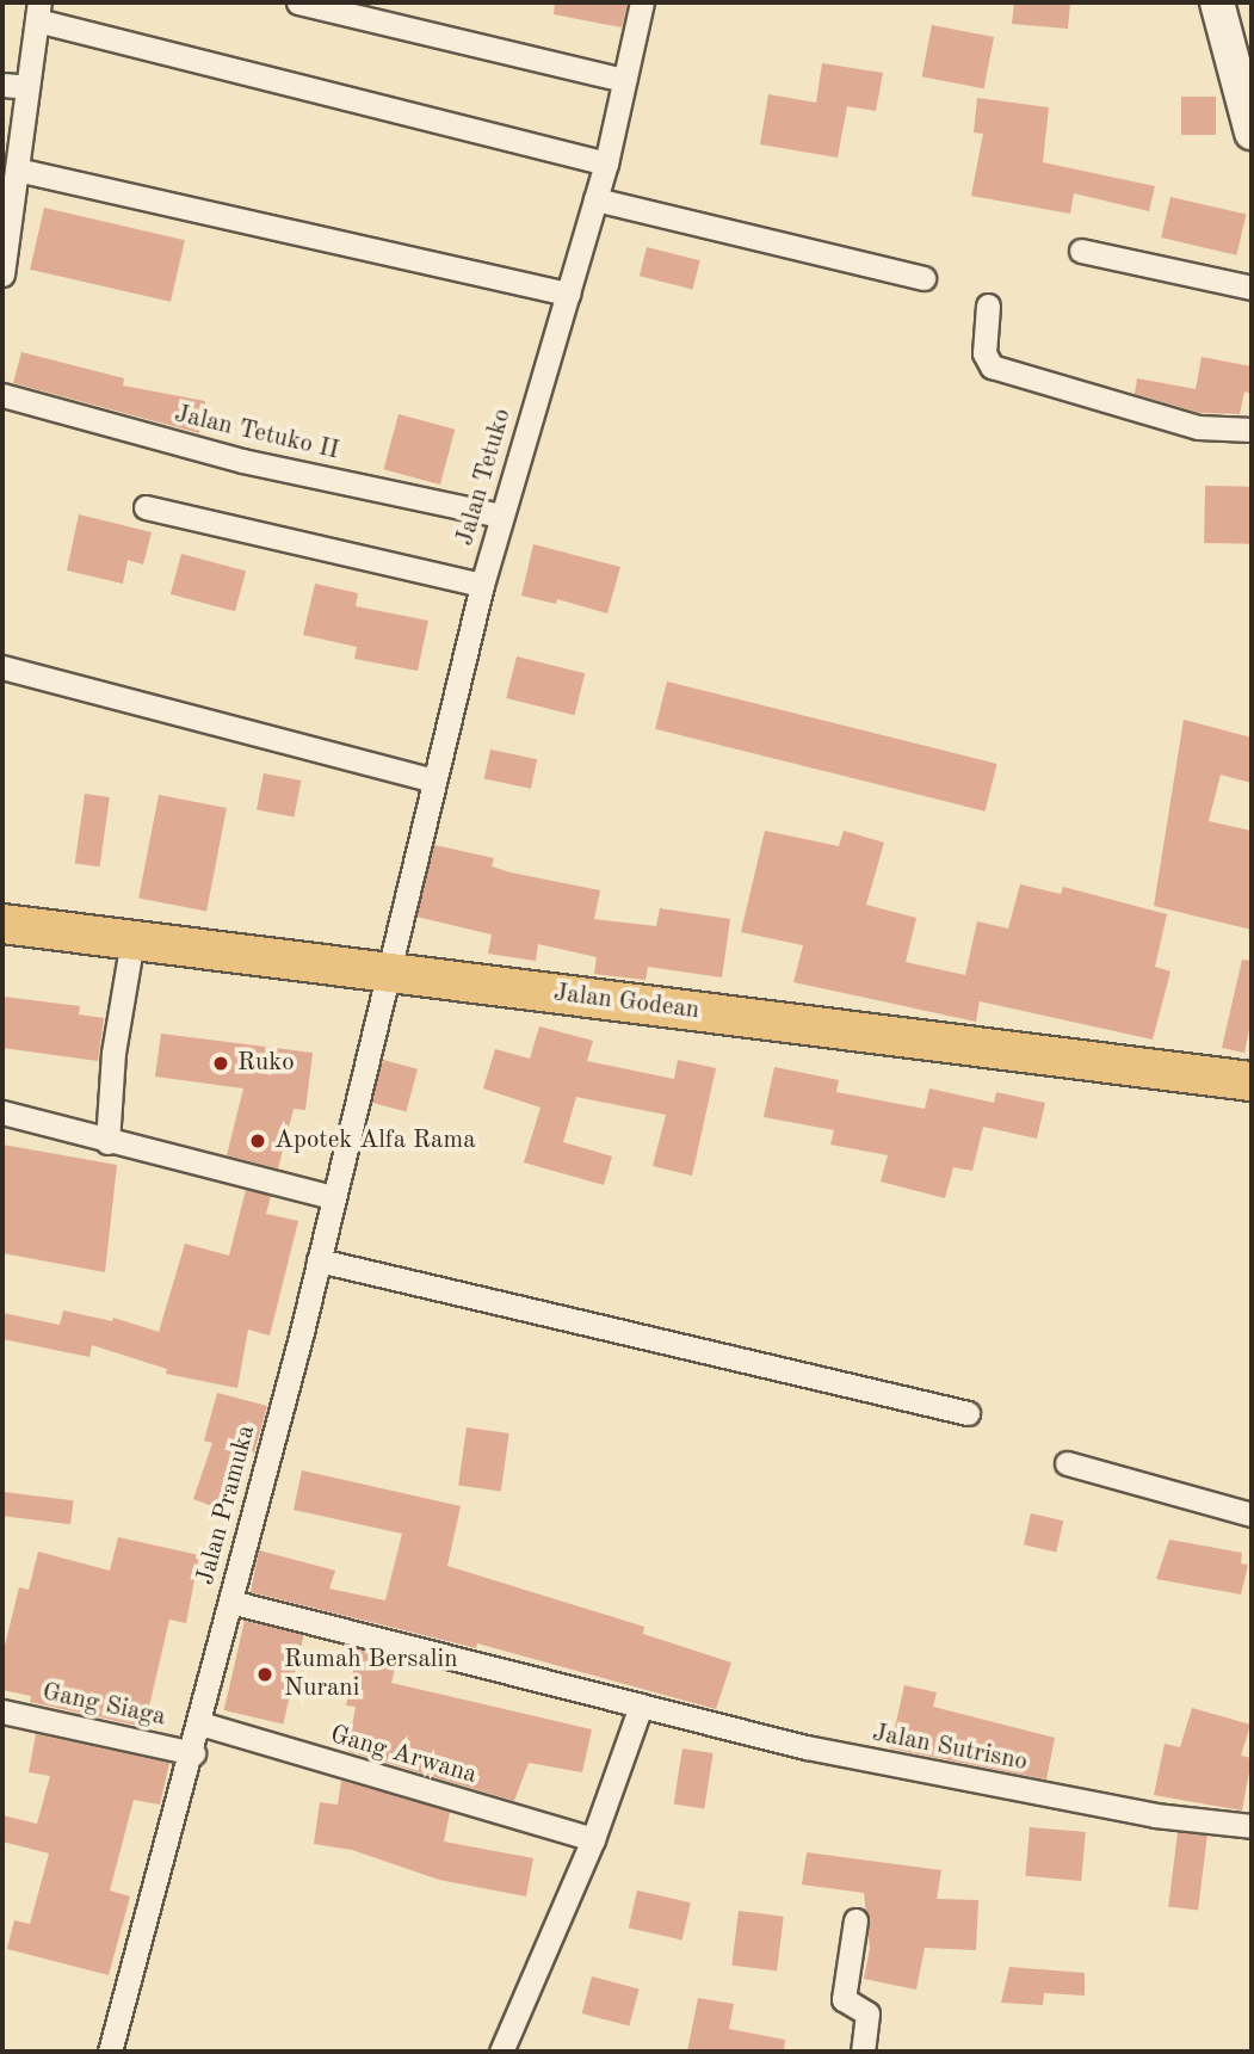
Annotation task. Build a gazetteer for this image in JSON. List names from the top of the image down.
{
  "streets": {
    "main road": ["Jalan Godean"],
    "street": [
      "Jalan Tetuko II",
      "Jalan Tetuko",
      "Jalan Pramuka",
      "Gang Siaga",
      "Jalan Sutrisno",
      "Gang Arwana"
    ]
  },
  "crossings": [
    ["Jalan Tetuko II", "Jalan Tetuko"],
    ["Jalan Tetuko", "Jalan Godean"],
    ["Jalan Tetuko", "Jalan Pramuka"],
    ["Jalan Godean", "Jalan Pramuka"],
    ["Jalan Pramuka", "Gang Siaga"],
    ["Jalan Pramuka", "Jalan Sutrisno"],
    ["Jalan Pramuka", "Gang Arwana"]
  ],
  "places": ["Ruko", "Apotek Alfa Rama", "Rumah Bersalin Nurani"]
}
